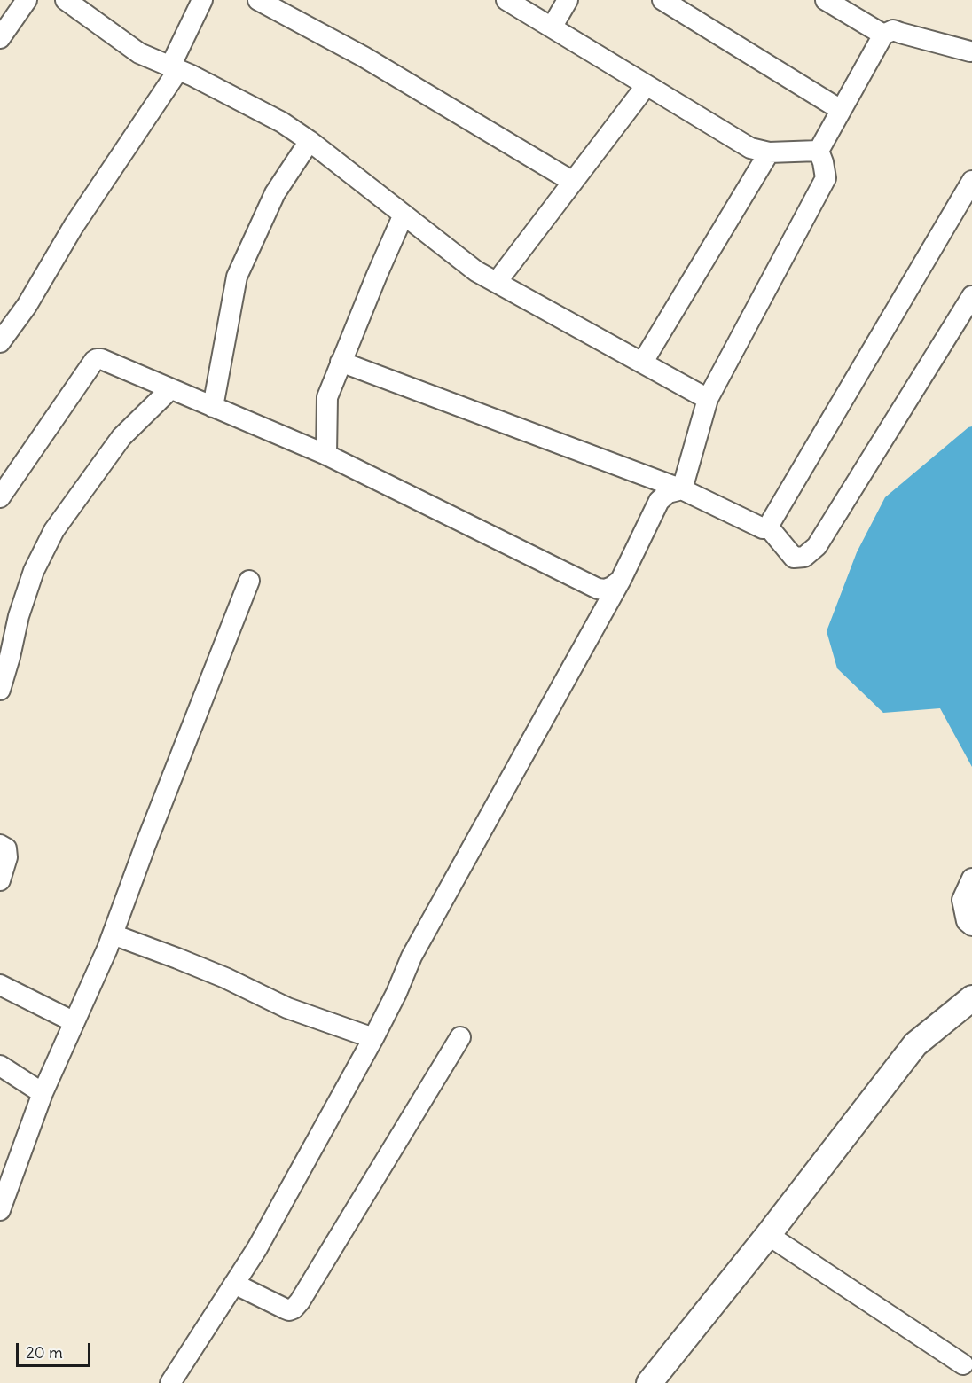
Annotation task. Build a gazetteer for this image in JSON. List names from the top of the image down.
{
  "scale_bar": "20 m"
}
